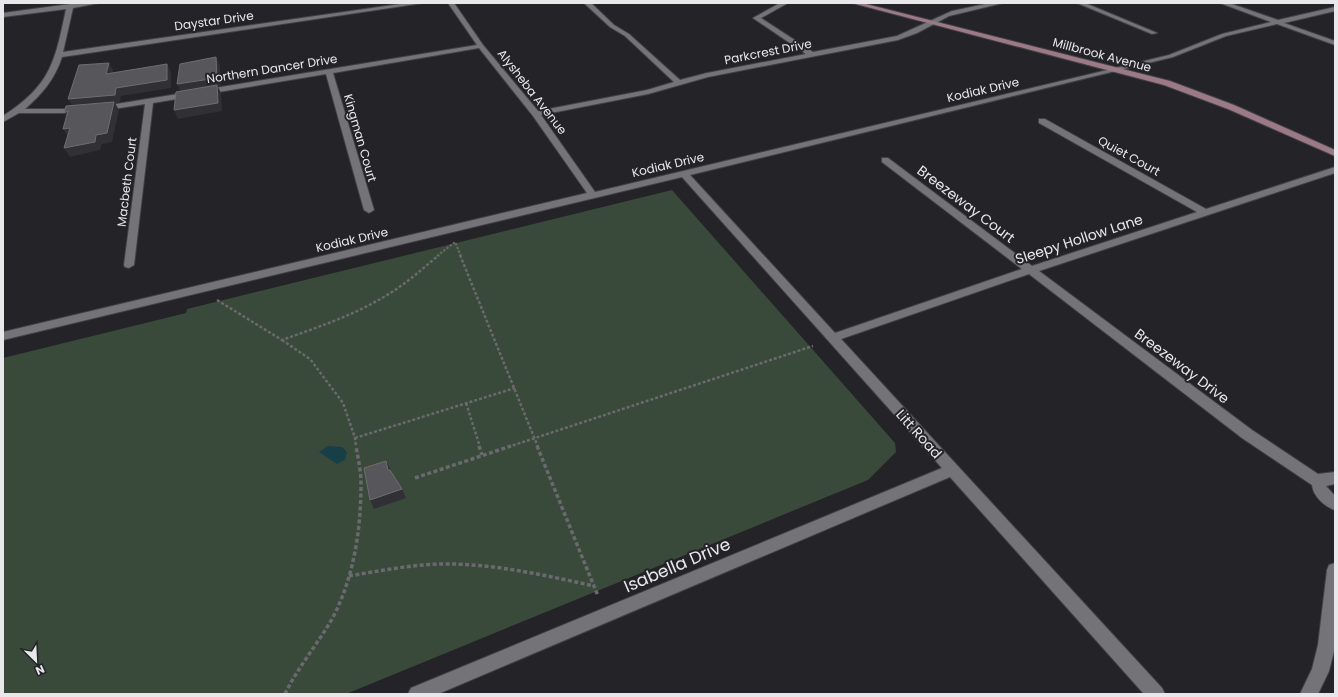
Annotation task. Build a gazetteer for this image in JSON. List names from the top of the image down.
{
  "streets": {
    "street": [
      "Daystar Drive",
      "Parkcrest Drive",
      "Millbrook Avenue",
      "Northern Dancer Drive",
      "Kodiak Drive",
      "Alysheba Avenue",
      "Kingman Court",
      "Quiet Court",
      "Macbeth Court",
      "Breezeway Court",
      "Sleepy Hollow Lane",
      "Breezeway Drive",
      "Litt Road",
      "Isabella Drive"
    ]
  },
  "crossings": [
    ["Parkcrest Drive", "Millbrook Avenue"],
    ["Parkcrest Drive", "Alysheba Avenue"],
    ["Millbrook Avenue", "Kodiak Drive"],
    ["Northern Dancer Drive", "Alysheba Avenue"],
    ["Northern Dancer Drive", "Kingman Court"],
    ["Northern Dancer Drive", "Macbeth Court"],
    ["Kodiak Drive", "Alysheba Avenue"],
    ["Kodiak Drive", "Litt Road"],
    ["Quiet Court", "Sleepy Hollow Lane"],
    ["Breezeway Court", "Sleepy Hollow Lane"],
    ["Breezeway Court", "Breezeway Drive"],
    ["Sleepy Hollow Lane", "Breezeway Drive"],
    ["Sleepy Hollow Lane", "Litt Road"],
    ["Litt Road", "Isabella Drive"]
  ],
  "north": "bottom right"
}
